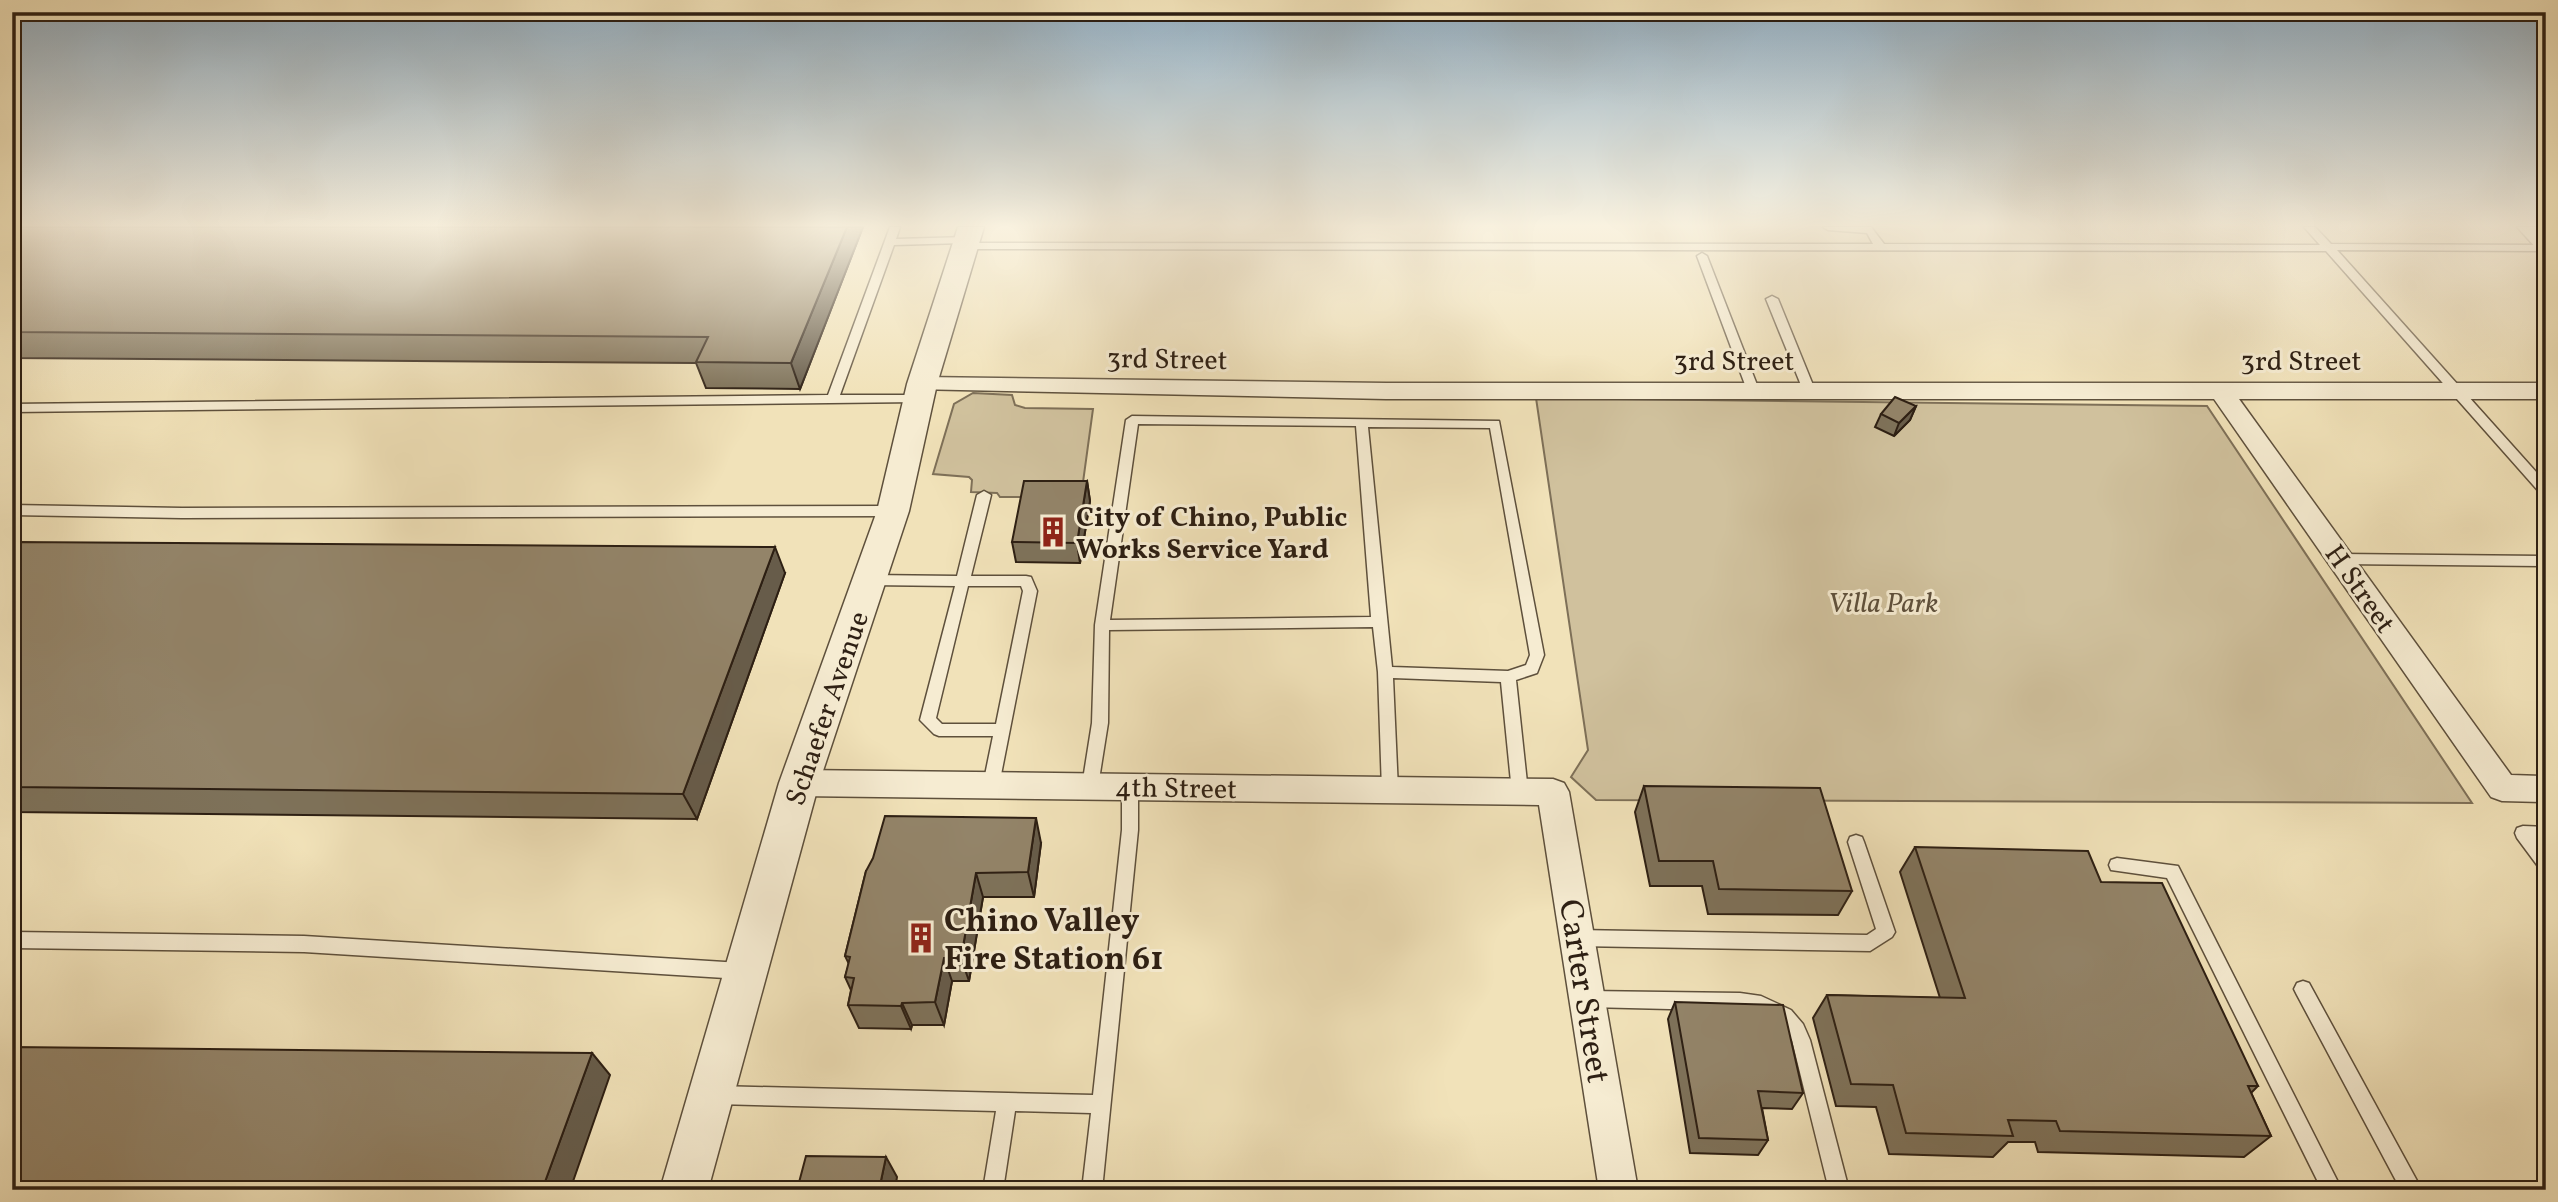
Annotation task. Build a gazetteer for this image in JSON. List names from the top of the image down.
{
  "streets": {
    "street": [
      "3rd Street",
      "H Street",
      "Schaefer Avenue",
      "4th Street",
      "Carter Street"
    ]
  },
  "crossings": [
    ["3rd Street", "H Street"],
    ["3rd Street", "Schaefer Avenue"],
    ["Schaefer Avenue", "4th Street"],
    ["4th Street", "Carter Street"]
  ],
  "parks": ["Villa Park"],
  "places": {
    "building": ["City of Chino, Public Works Service Yard", "Chino Valley Fire Station 61"]
  }
}
